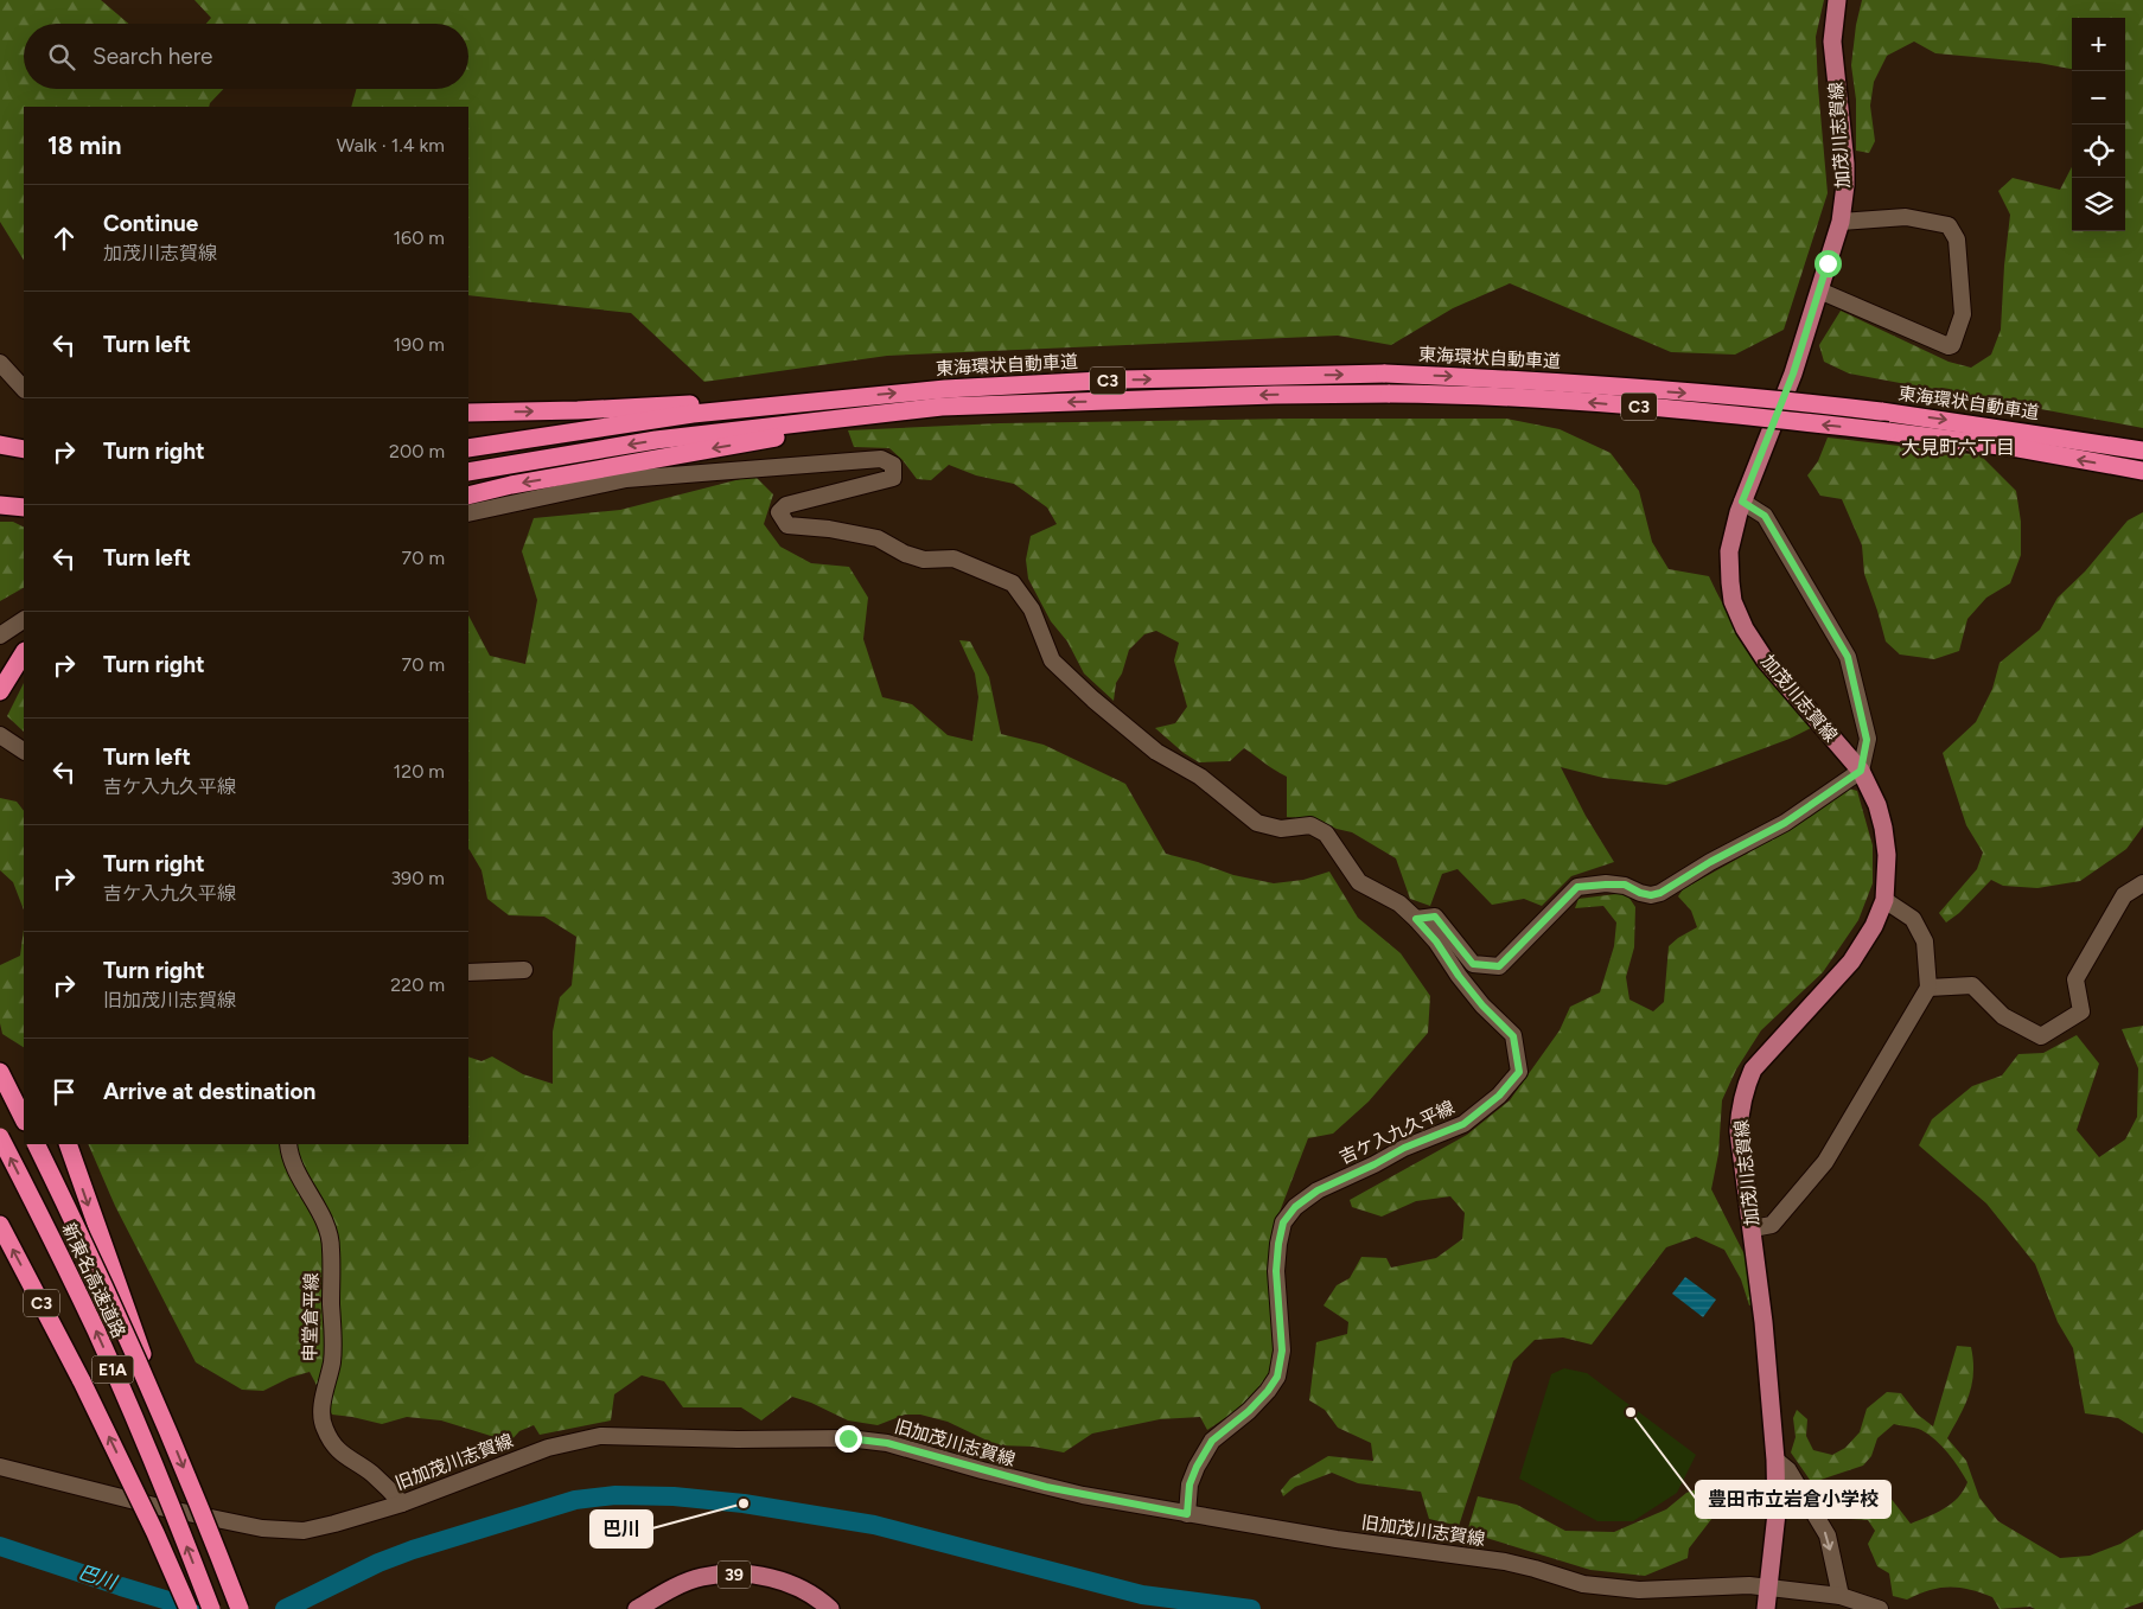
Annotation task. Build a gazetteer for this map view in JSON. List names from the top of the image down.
{
  "streets": {
    "highway": [
      "東海環状自動車道",
      "C3",
      "新東名高速道路",
      "E1A"
    ],
    "main road": ["加茂川志賀線", "39"],
    "street": ["吉ケ入九久平線", "申堂倉平線", "旧加茂川志賀線"]
  },
  "crossings": [
    ["加茂川志賀線", "旧加茂川志賀線"],
    ["東海環状自動車道", "C3"],
    ["吉ケ入九久平線", "旧加茂川志賀線"],
    ["申堂倉平線", "旧加茂川志賀線"]
  ],
  "districts": ["大見町六丁目"],
  "water": ["巴川"],
  "places": ["豊田市立岩倉小学校", "巴川"],
  "page": {
    "map_buttons": ["+", "−"],
    "search": "Search here",
    "heading": ["18 min", "Walk · 1.4 km"],
    "list": [
      ["Continue", "加茂川志賀線", "160 m"],
      ["Turn left", "190 m"],
      ["Turn right", "200 m"],
      ["Turn left", "70 m"],
      ["Turn right", "70 m"],
      ["Turn left", "吉ケ入九久平線", "120 m"],
      ["Turn right", "吉ケ入九久平線", "390 m"],
      ["Turn right", "旧加茂川志賀線", "220 m"],
      "Arrive at destination"
    ]
  }
}
